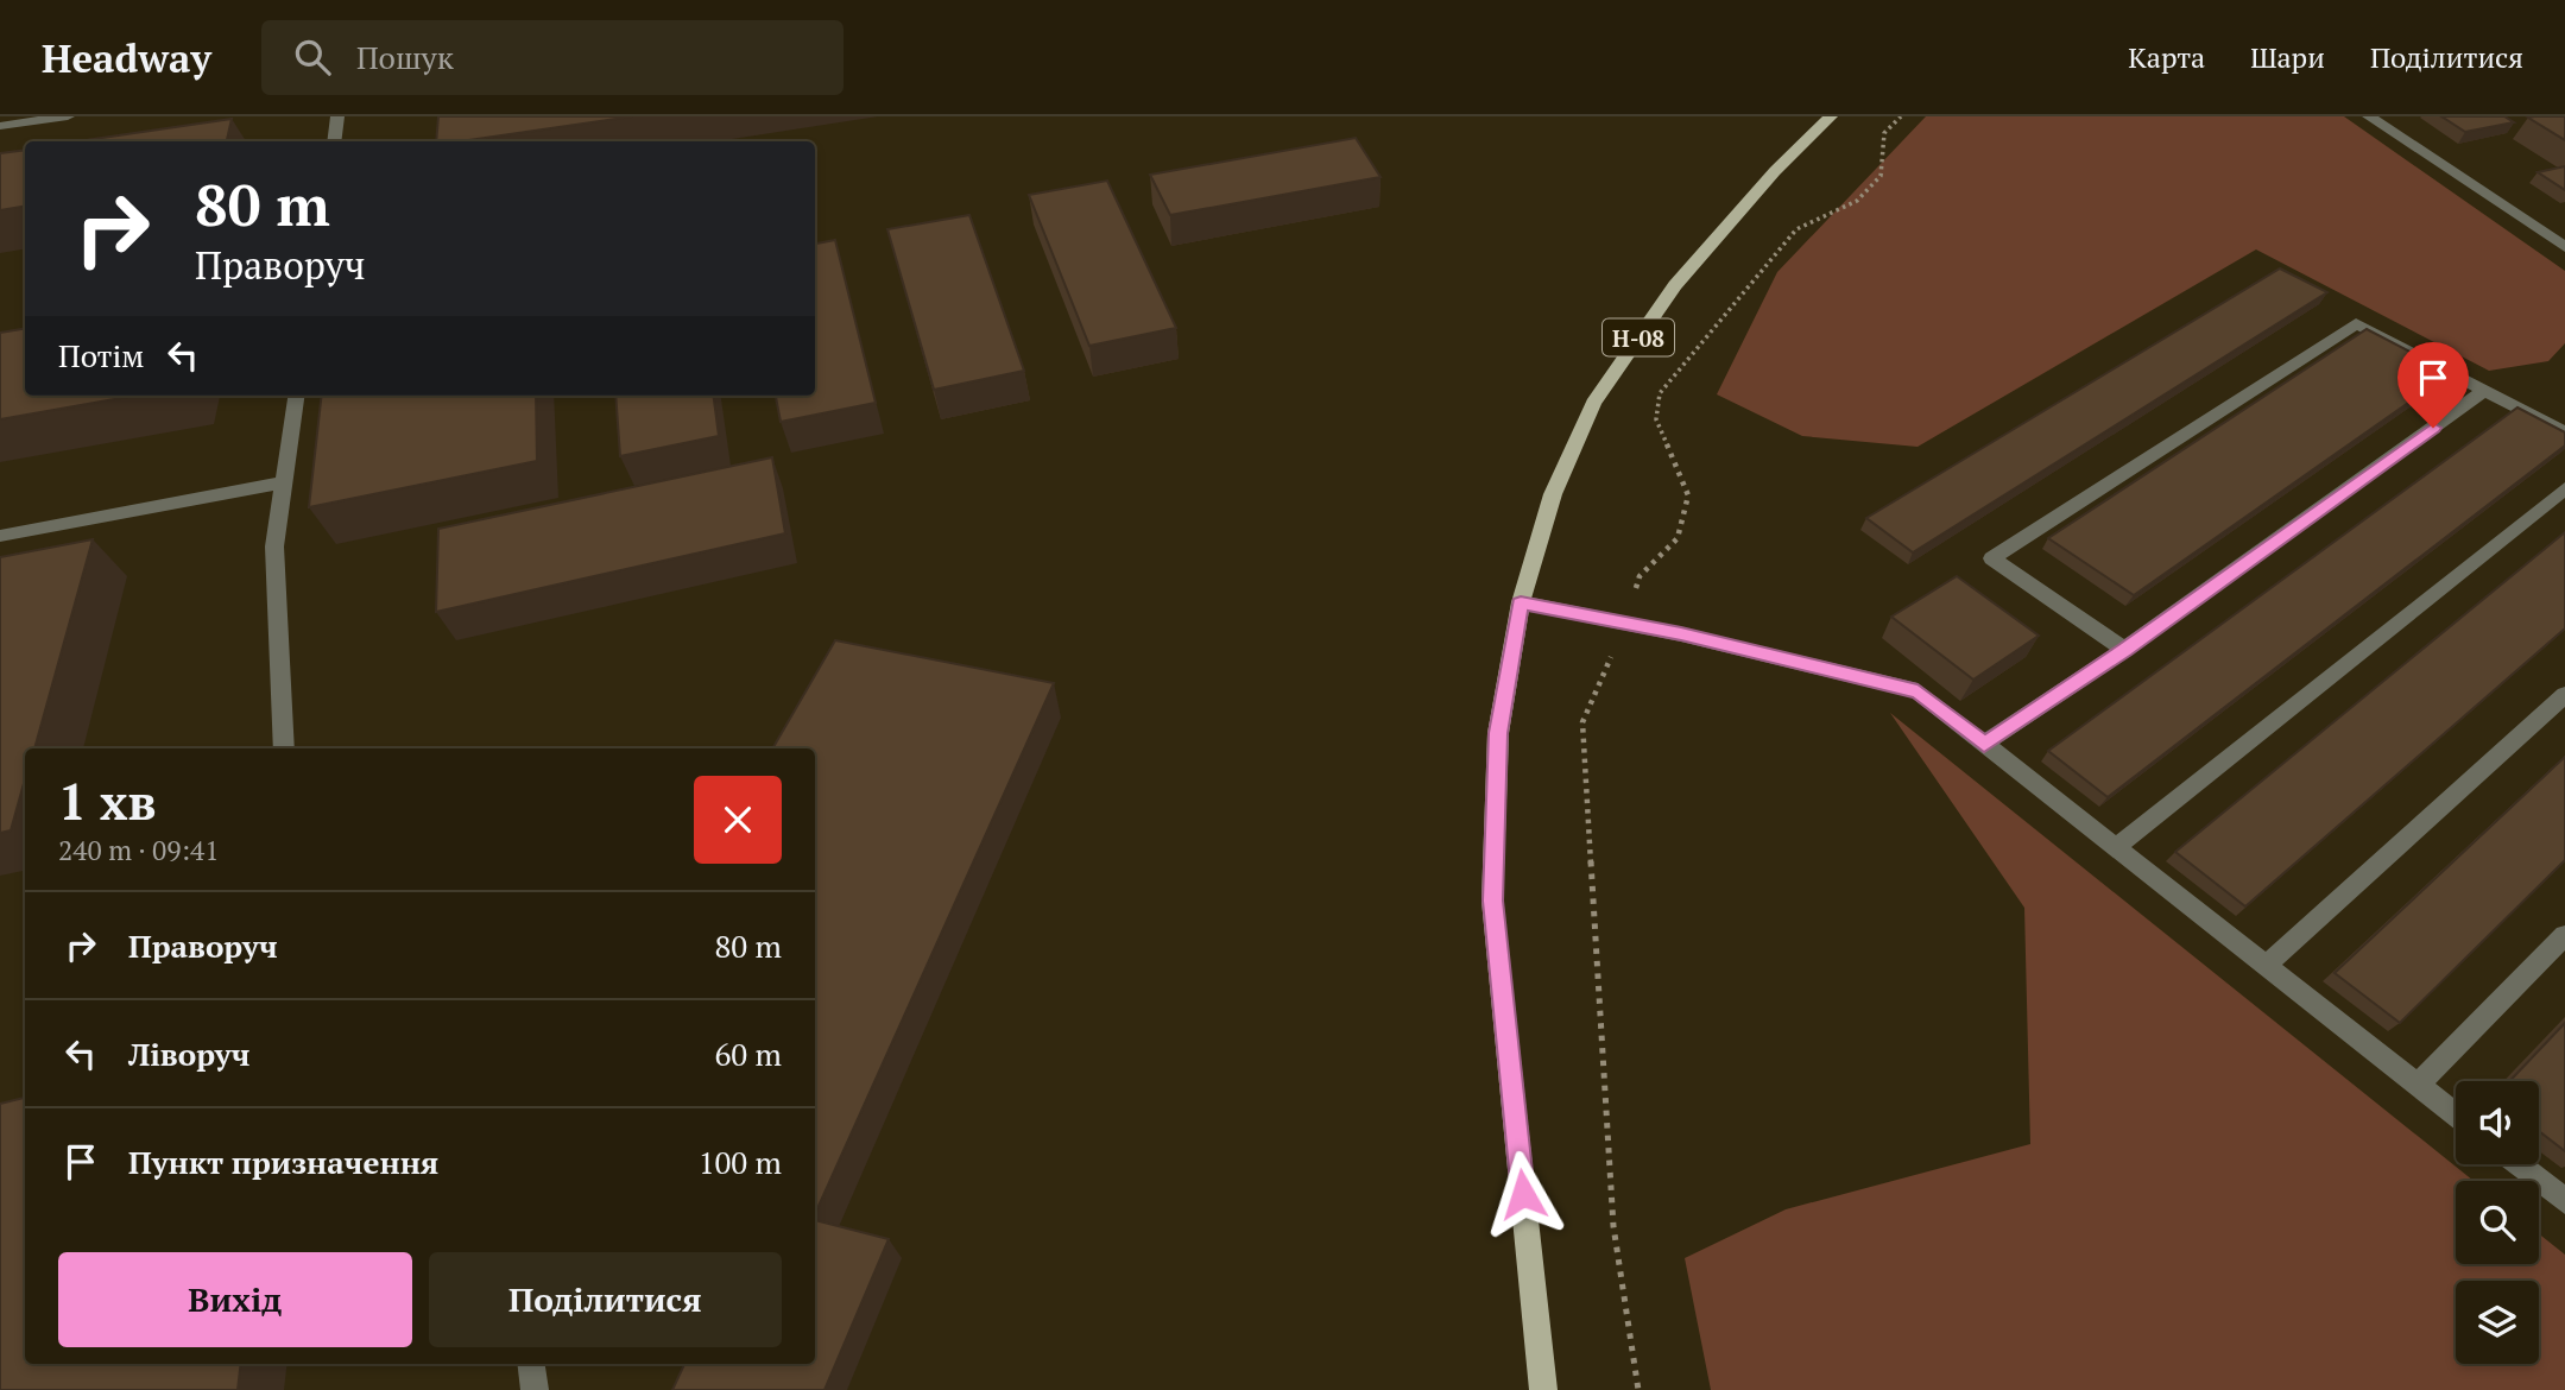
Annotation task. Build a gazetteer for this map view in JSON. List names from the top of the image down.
{
  "streets": {
    "main road": ["Н-08"]
  },
  "page": {
    "header": "Headway",
    "search": "Пошук",
    "nav": ["Карта", "Шари", "Поділитися"],
    "turn": ["80 m", "Праворуч"],
    "then": "Потім",
    "heading": ["1 хв", "240 m · 09:41"],
    "list": [
      {
        "name": "Праворуч",
        "value": "80 m"
      },
      {
        "name": "Ліворуч",
        "value": "60 m"
      },
      {
        "name": "Пункт призначення",
        "value": "100 m"
      }
    ],
    "buttons": ["Вихід", "Поділитися"]
  }
}
